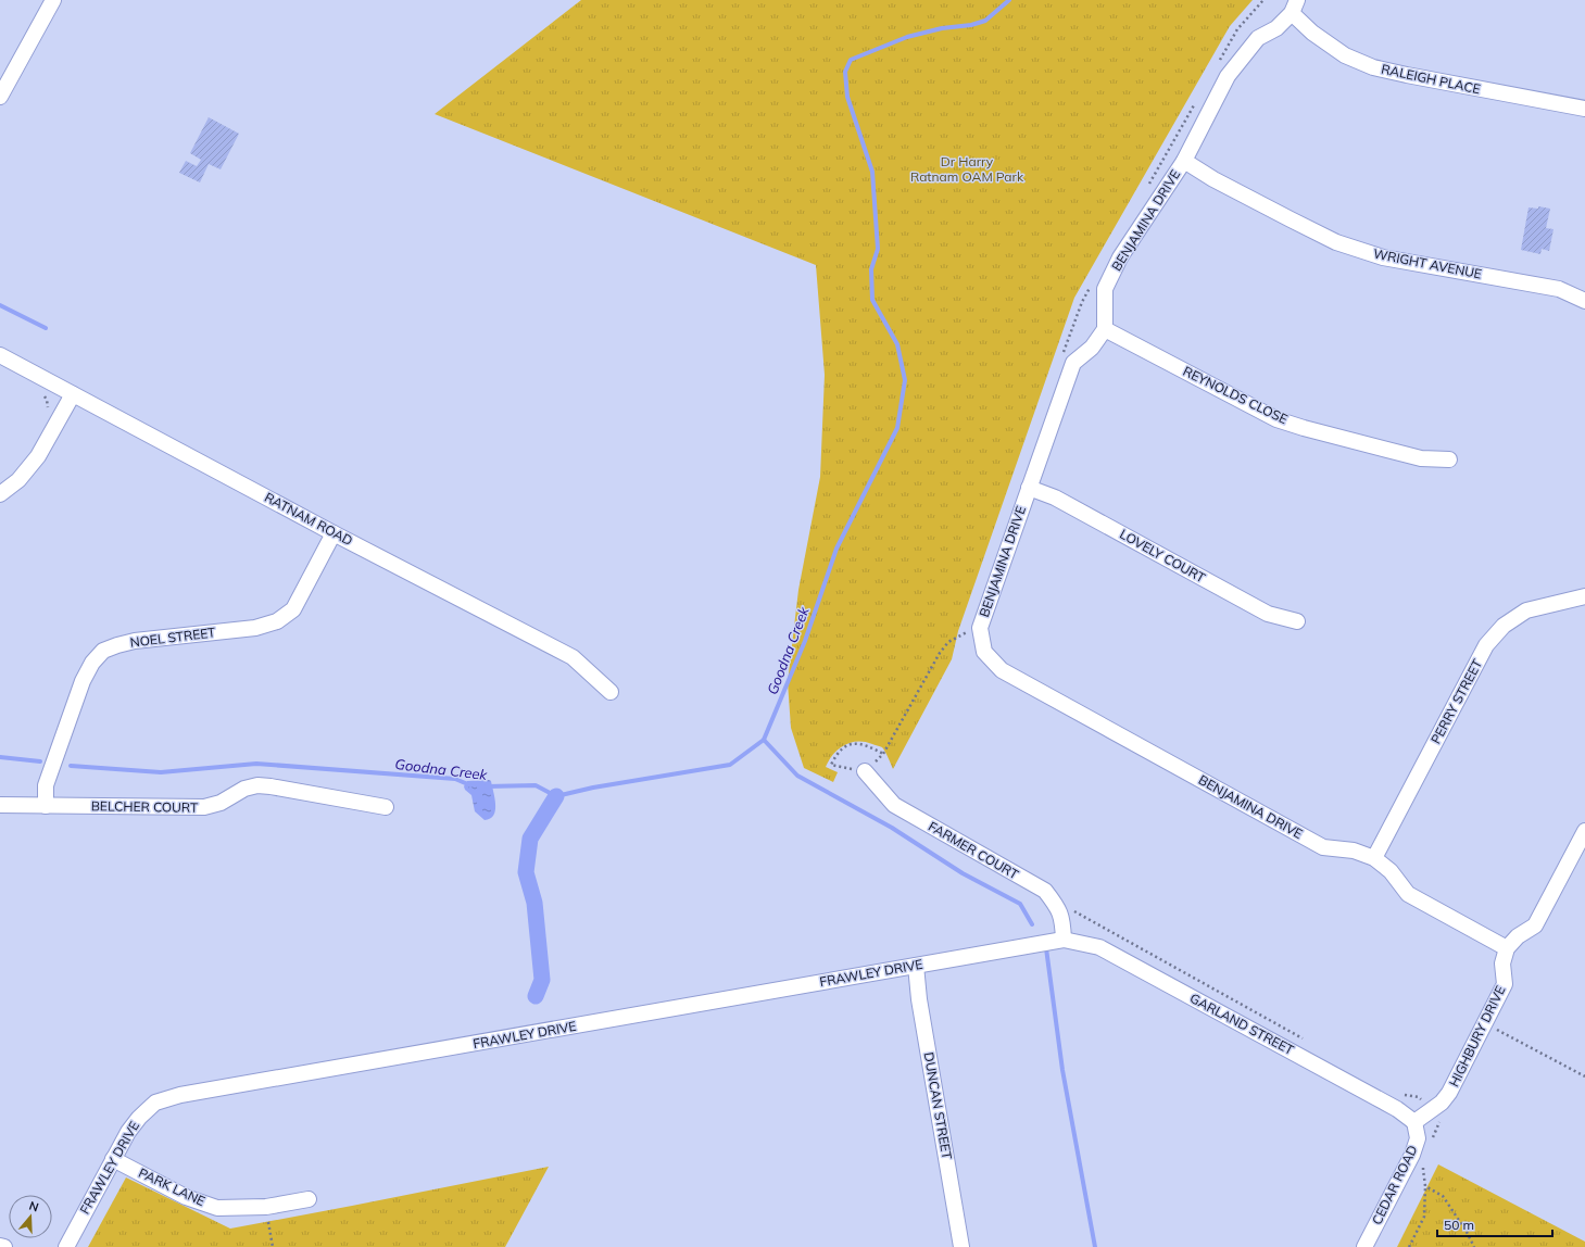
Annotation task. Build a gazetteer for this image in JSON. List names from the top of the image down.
{
  "streets": {
    "street": [
      "RALEIGH PLACE",
      "BENJAMINA DRIVE",
      "WRIGHT AVENUE",
      "REYNOLDS CLOSE",
      "RATNAM ROAD",
      "LOVELY COURT",
      "NOEL STREET",
      "PERRY STREET",
      "BELCHER COURT",
      "FARMER COURT",
      "FRAWLEY DRIVE",
      "GARLAND STREET",
      "HIGHBURY DRIVE",
      "DUNCAN STREET",
      "CEDAR ROAD",
      "PARK LANE"
    ]
  },
  "crossings": [
    ["RALEIGH PLACE", "BENJAMINA DRIVE"],
    ["BENJAMINA DRIVE", "WRIGHT AVENUE"],
    ["BENJAMINA DRIVE", "REYNOLDS CLOSE"],
    ["BENJAMINA DRIVE", "LOVELY COURT"],
    ["BENJAMINA DRIVE", "PERRY STREET"],
    ["BENJAMINA DRIVE", "HIGHBURY DRIVE"],
    ["RATNAM ROAD", "NOEL STREET"],
    ["NOEL STREET", "BELCHER COURT"],
    ["FARMER COURT", "FRAWLEY DRIVE"],
    ["FARMER COURT", "GARLAND STREET"],
    ["FRAWLEY DRIVE", "GARLAND STREET"],
    ["FRAWLEY DRIVE", "DUNCAN STREET"],
    ["FRAWLEY DRIVE", "PARK LANE"],
    ["GARLAND STREET", "HIGHBURY DRIVE"],
    ["GARLAND STREET", "CEDAR ROAD"],
    ["HIGHBURY DRIVE", "CEDAR ROAD"]
  ],
  "water": ["Goodna Creek"],
  "parks": ["Dr Harry Ratnam OAM Park"],
  "scale_bar": "50 m",
  "north": "top"
}
